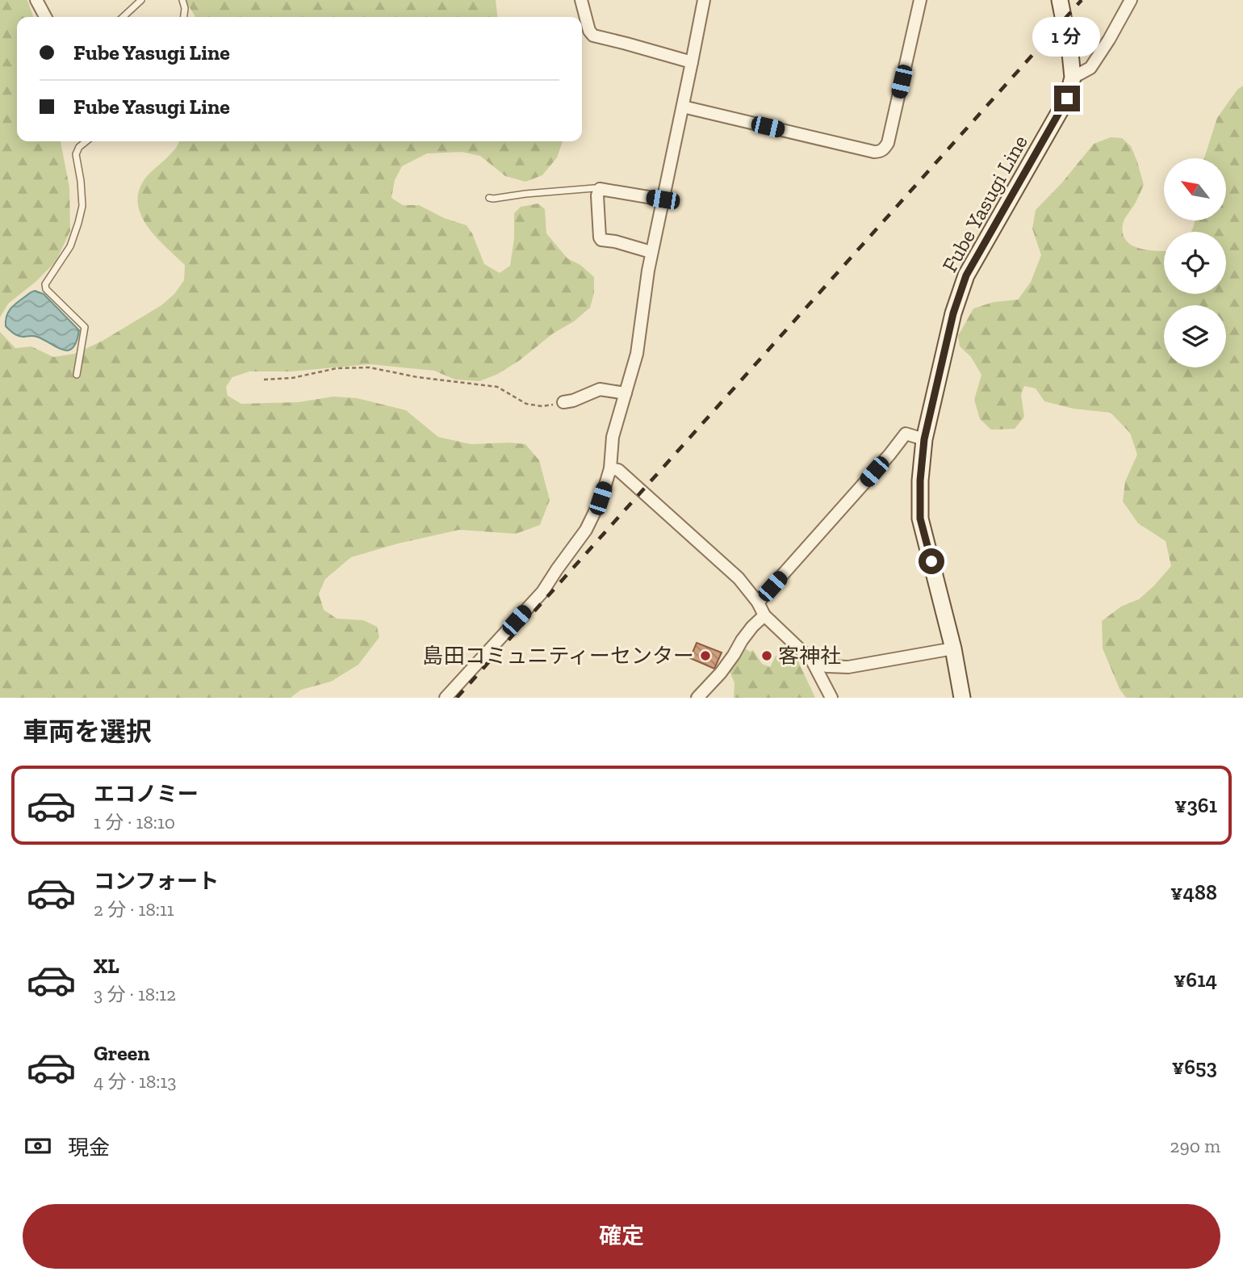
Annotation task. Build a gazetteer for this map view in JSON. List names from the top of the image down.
{
  "streets": {
    "main road": ["Fube Yasugi Line"]
  },
  "places": ["島田コミュニティーセンター", "客神社"],
  "north": "top left",
  "page": {
    "bubble": "1 分",
    "banner": ["Fube Yasugi Line", "Fube Yasugi Line"],
    "heading": "車両を選択",
    "list": [
      {
        "name": "エコノミー",
        "note": "1 分 · 18:10",
        "value": "¥361"
      },
      {
        "name": "コンフォート",
        "note": "2 分 · 18:11",
        "value": "¥488"
      },
      {
        "name": "XL",
        "note": "3 分 · 18:12",
        "value": "¥614"
      },
      {
        "name": "Green",
        "note": "4 分 · 18:13",
        "value": "¥653"
      }
    ],
    "pay": ["現金", "290 m"],
    "buttons": "確定"
  }
}
